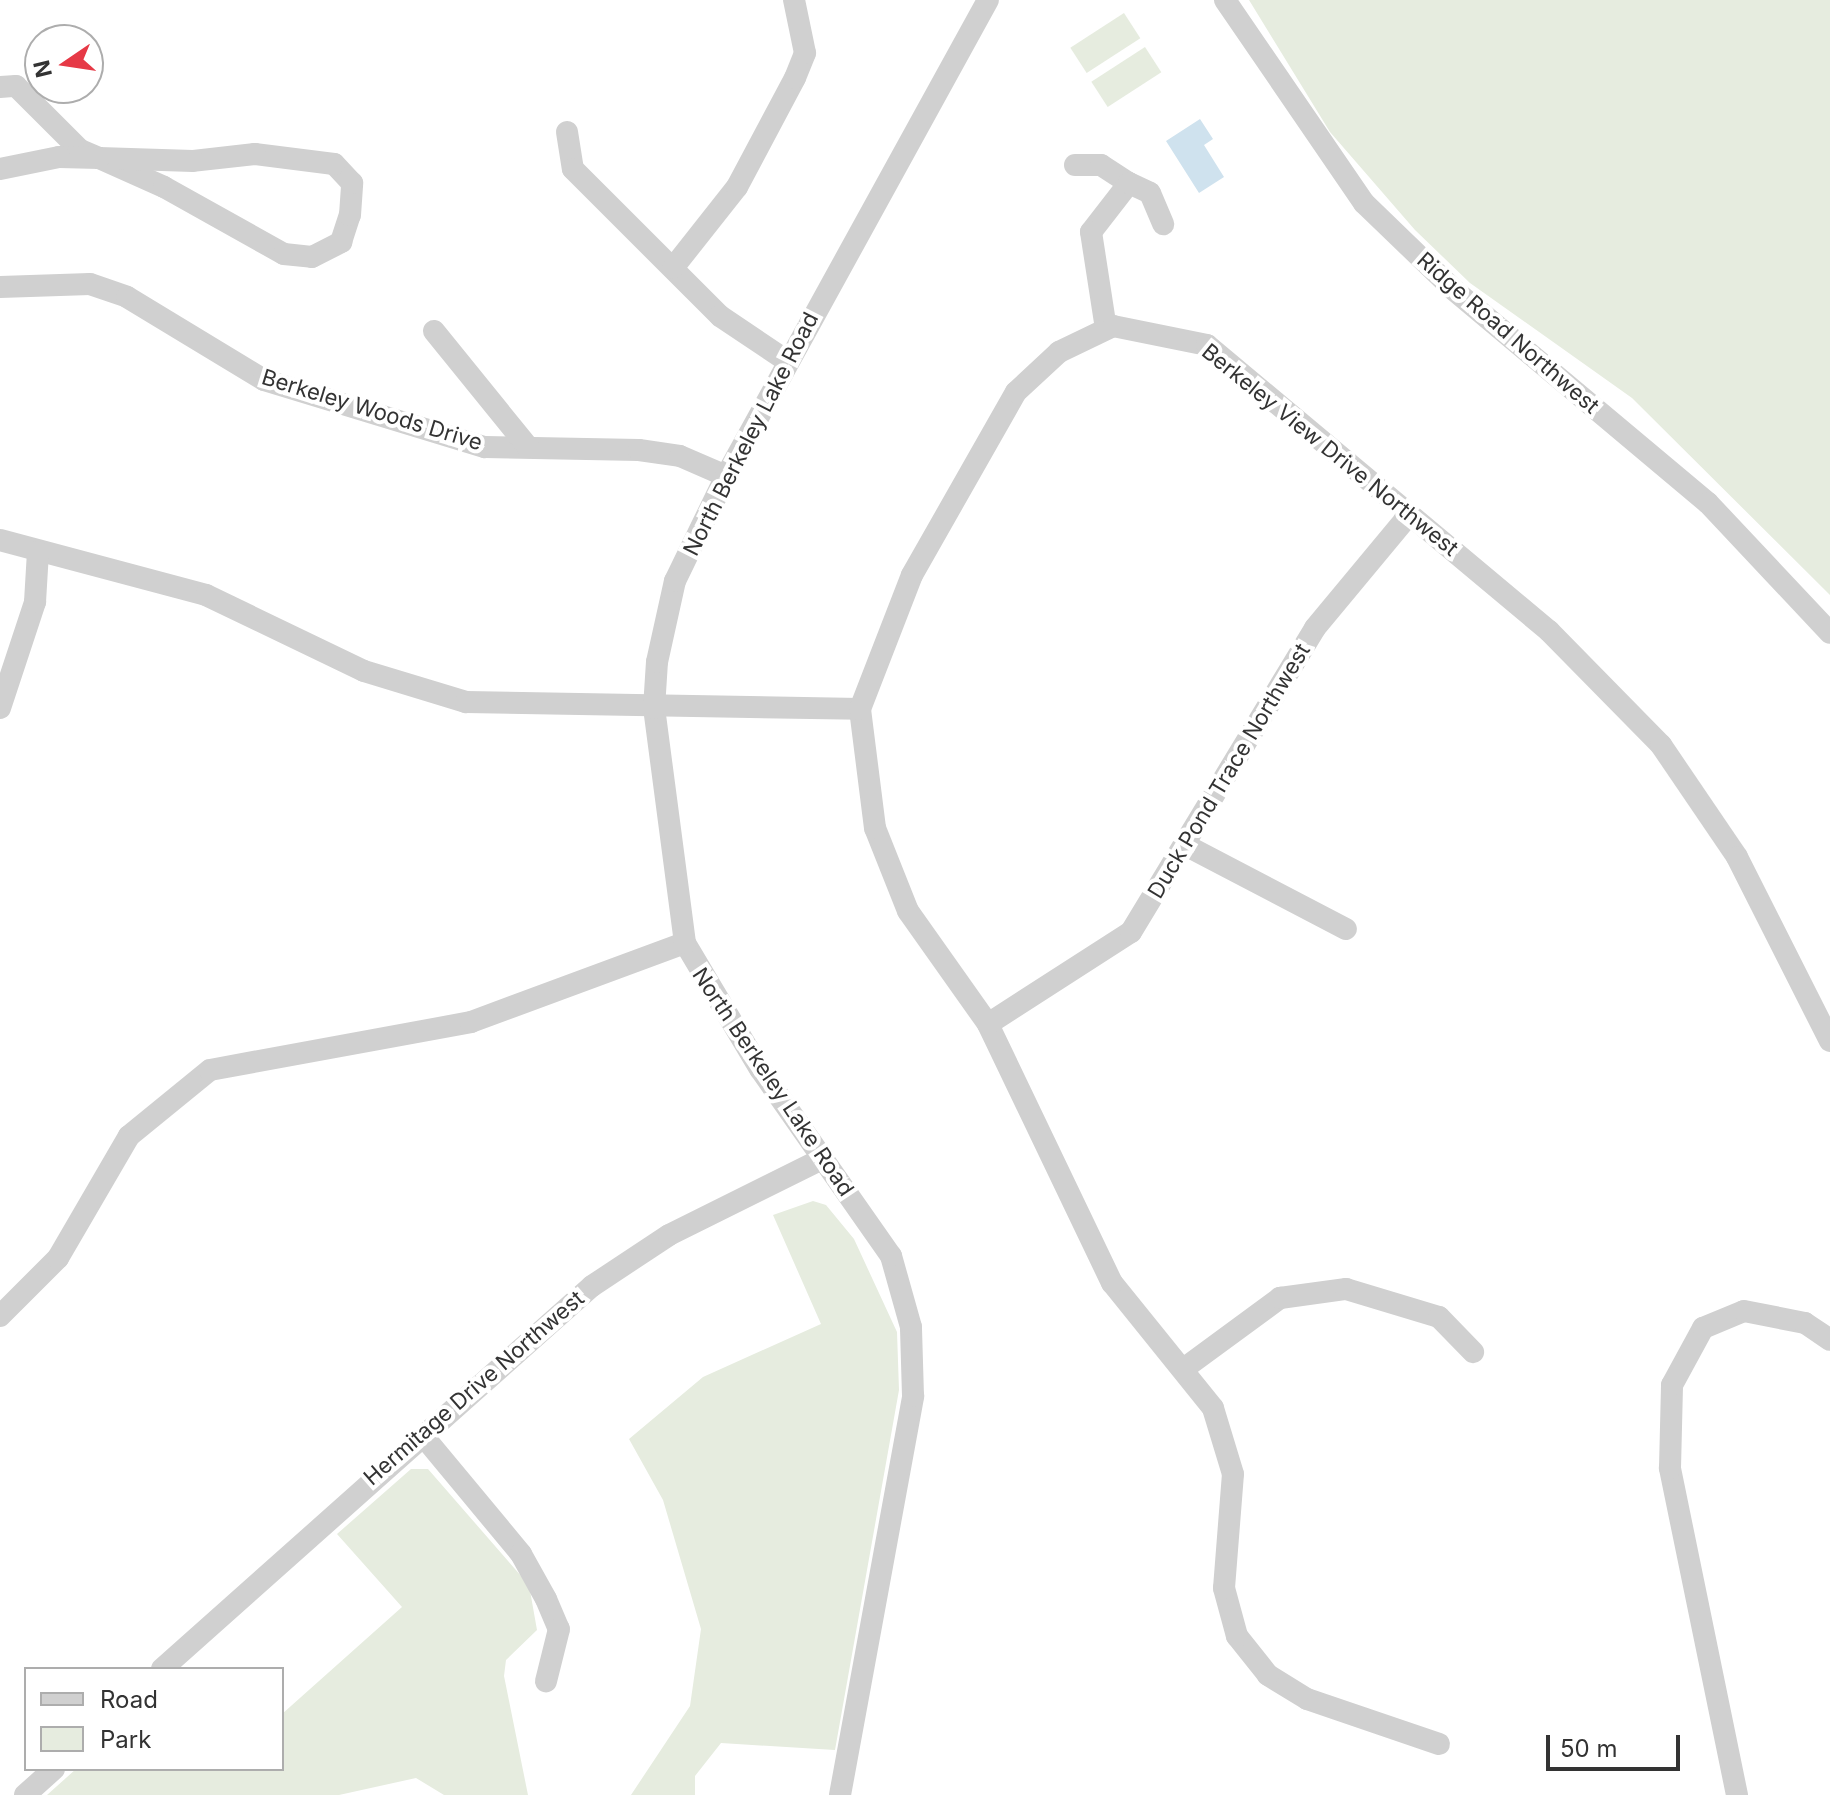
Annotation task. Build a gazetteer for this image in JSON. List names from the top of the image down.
{
  "streets": {
    "street": [
      "Ridge Road Northwest",
      "Berkeley Woods Drive",
      "North Berkeley Lake Road",
      "Berkeley View Drive Northwest",
      "Duck Pond Trace Northwest",
      "Hermitage Drive Northwest"
    ]
  },
  "crossings": [
    ["Berkeley Woods Drive", "North Berkeley Lake Road"],
    ["North Berkeley Lake Road", "Hermitage Drive Northwest"],
    ["Berkeley View Drive Northwest", "Duck Pond Trace Northwest"]
  ],
  "legend": ["Road", "Park"],
  "scale_bar": "50 m",
  "north": "left"
}
